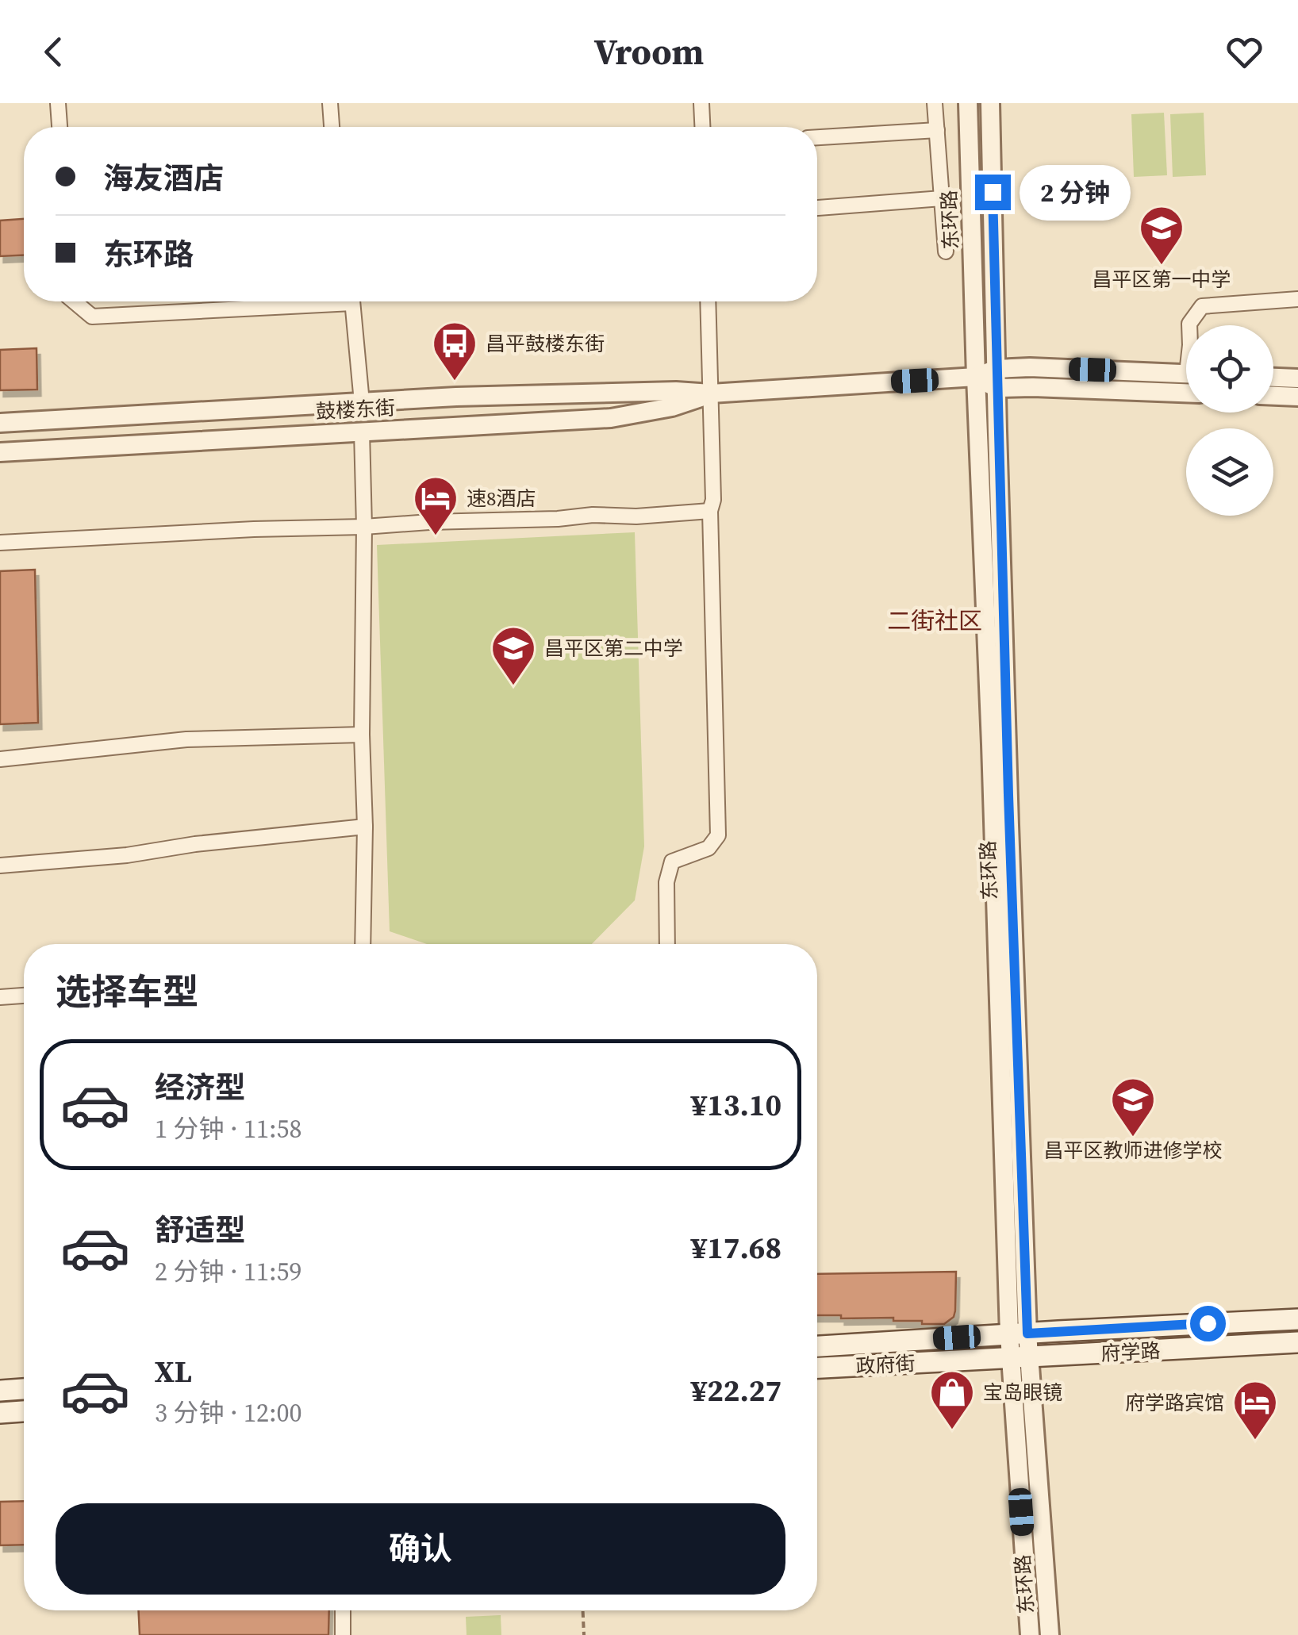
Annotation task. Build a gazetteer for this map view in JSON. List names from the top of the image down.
{
  "streets": {
    "main road": ["府学路", "政府街"],
    "street": ["东环路", "鼓楼东街"]
  },
  "crossings": [
    ["东环路", "鼓楼东街"],
    ["东环路", "府学路"],
    ["东环路", "政府街"],
    ["府学路", "政府街"]
  ],
  "districts": ["二街社区"],
  "places": {
    "school or university": ["昌平区第一中学", "昌平区第二中学", "昌平区教师进修学校"],
    "bus stop": ["昌平鼓楼东街"],
    "hotel": ["速8酒店", "府学路宾馆"],
    "shop": ["宝岛眼镜"]
  },
  "page": {
    "header": "Vroom",
    "banner": ["海友酒店", "东环路"],
    "bubble": "2 分钟",
    "heading": "选择车型",
    "list": [
      {
        "name": "经济型",
        "note": "1 分钟 · 11:58",
        "value": "¥13.10"
      },
      {
        "name": "舒适型",
        "note": "2 分钟 · 11:59",
        "value": "¥17.68"
      },
      {
        "name": "XL",
        "note": "3 分钟 · 12:00",
        "value": "¥22.27"
      }
    ],
    "buttons": "确认"
  }
}
